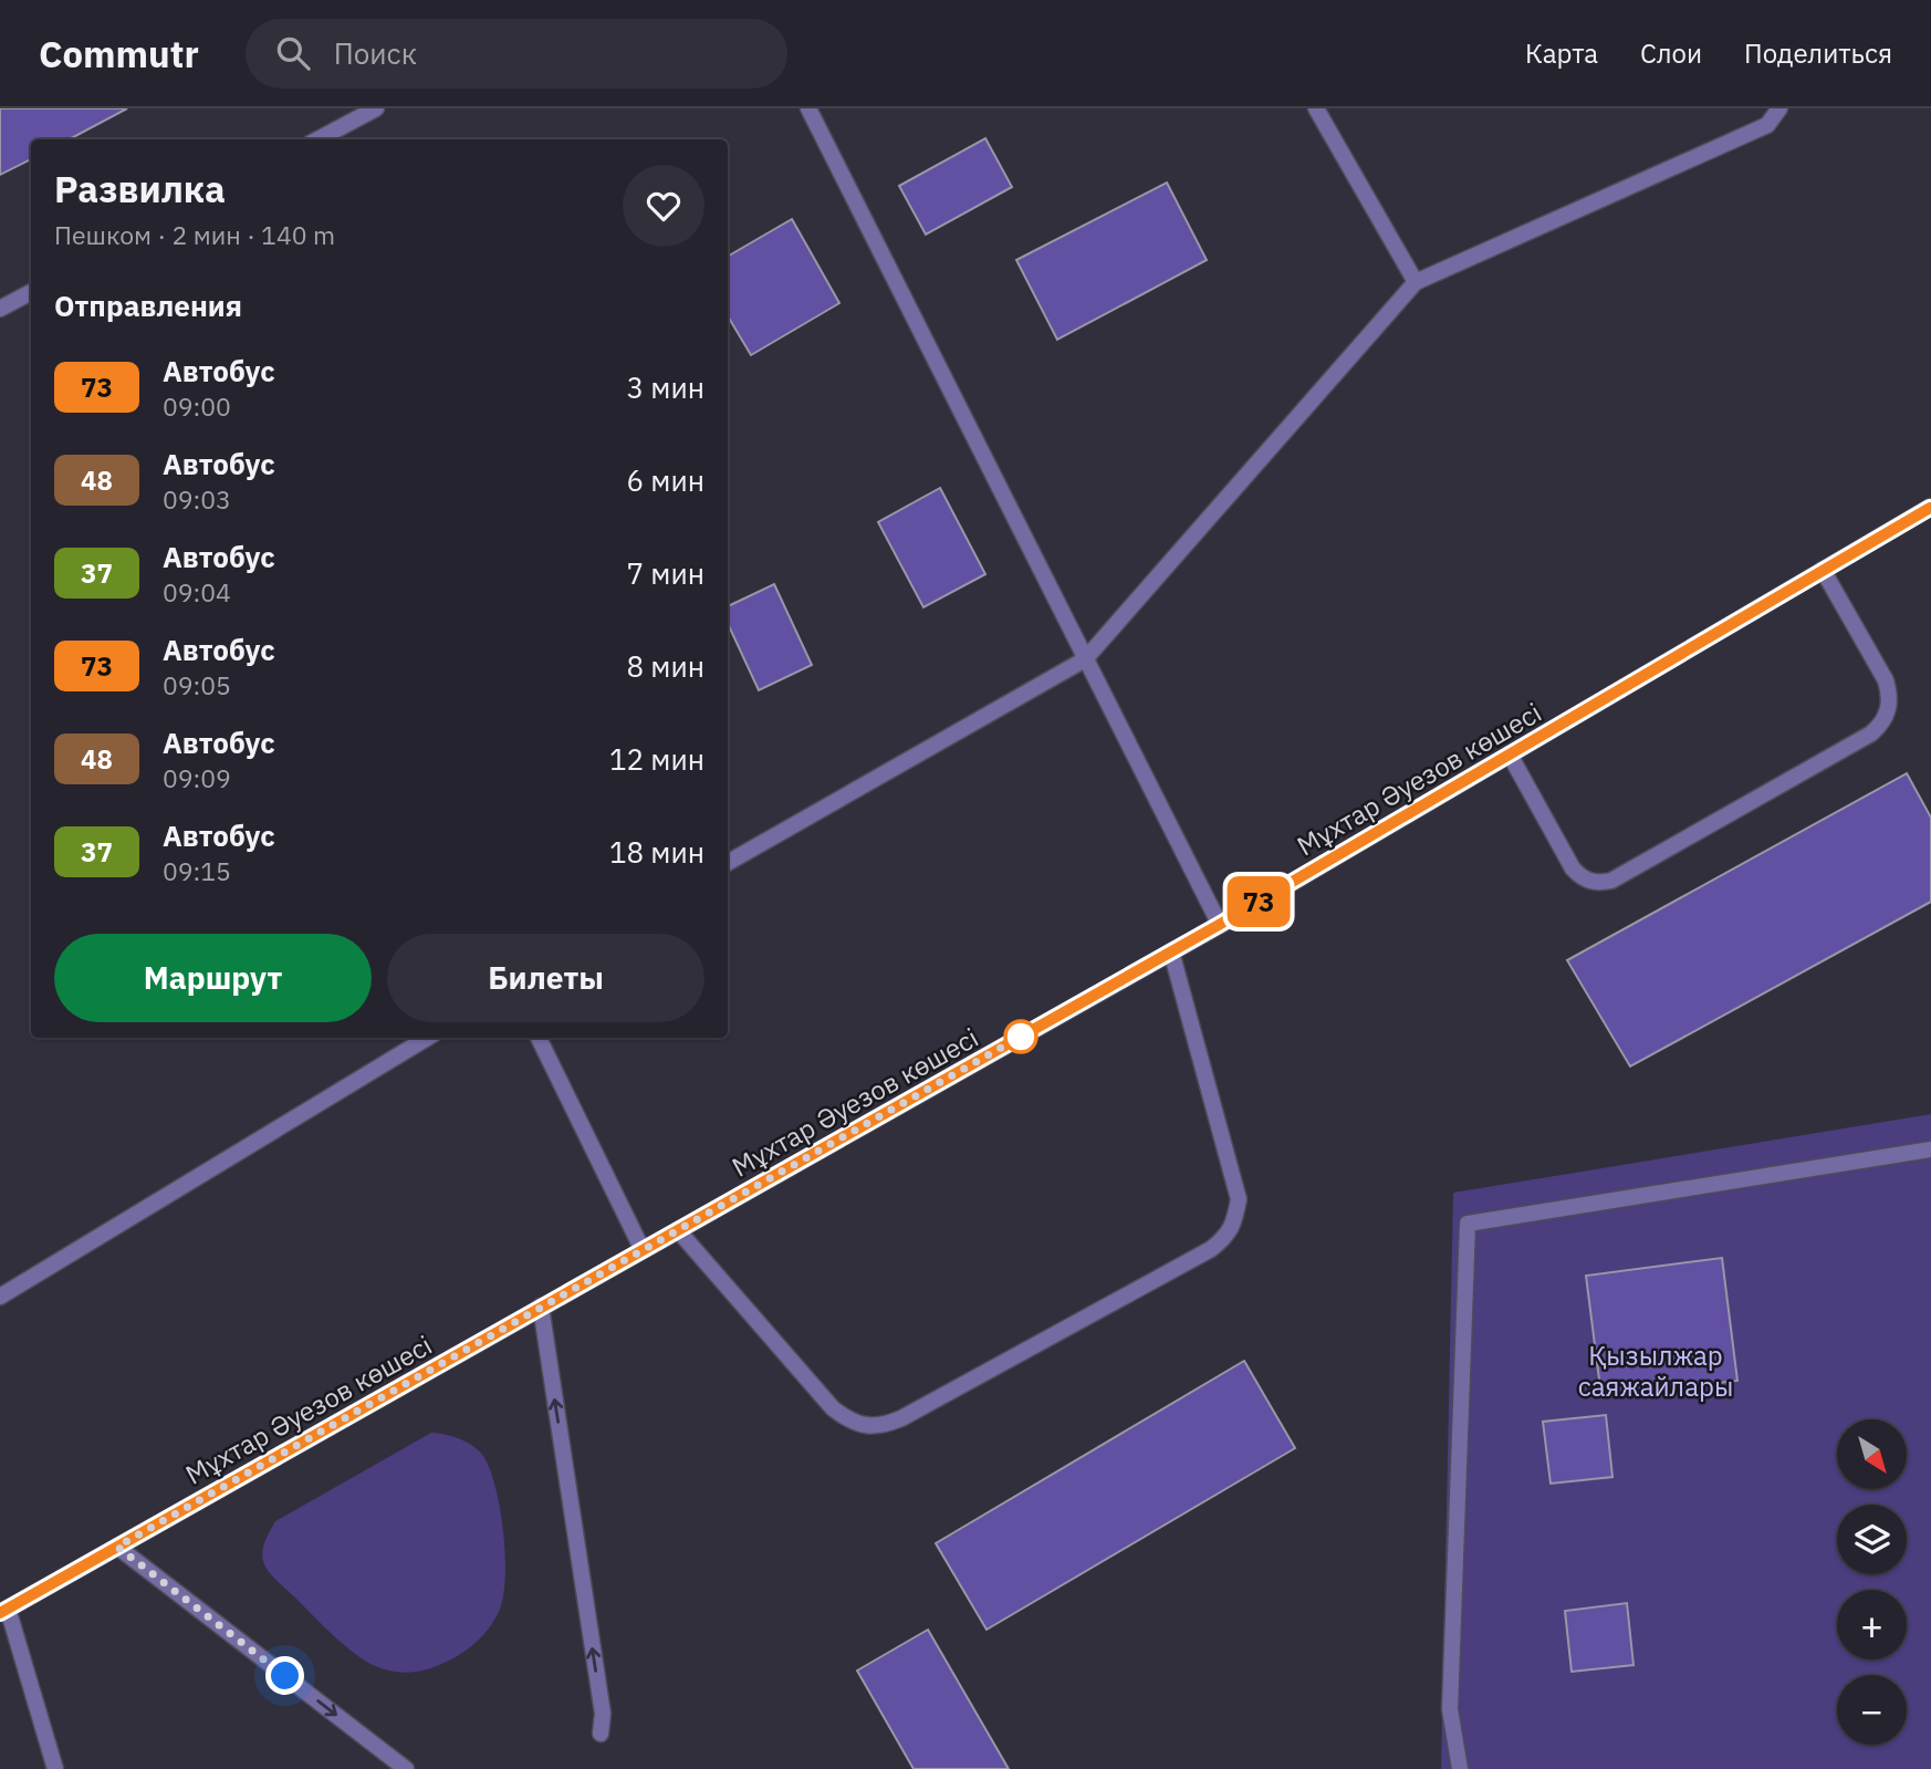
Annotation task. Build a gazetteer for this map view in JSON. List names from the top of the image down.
{
  "streets": {
    "main road": ["Мұхтар Әуезов көшесі"]
  },
  "parks": ["Қызылжар саяжайлары"],
  "lines": ["bus line 73"],
  "north": "bottom right",
  "page": {
    "header": "Commutr",
    "search": "Поиск",
    "nav": ["Карта", "Слои", "Поделиться"],
    "on_map": "73",
    "heading": [
      ["Развилка", "Пешком · 2 мин · 140 m"],
      "Отправления"
    ],
    "list": [
      {
        "mark": "73",
        "name": "Автобус",
        "note": "09:00",
        "value": "3 мин"
      },
      {
        "mark": "48",
        "name": "Автобус",
        "note": "09:03",
        "value": "6 мин"
      },
      {
        "mark": "37",
        "name": "Автобус",
        "note": "09:04",
        "value": "7 мин"
      },
      {
        "mark": "73",
        "name": "Автобус",
        "note": "09:05",
        "value": "8 мин"
      },
      {
        "mark": "48",
        "name": "Автобус",
        "note": "09:09",
        "value": "12 мин"
      },
      {
        "mark": "37",
        "name": "Автобус",
        "note": "09:15",
        "value": "18 мин"
      }
    ],
    "buttons": ["Маршрут", "Билеты"],
    "map_buttons": ["+", "−"]
  }
}
